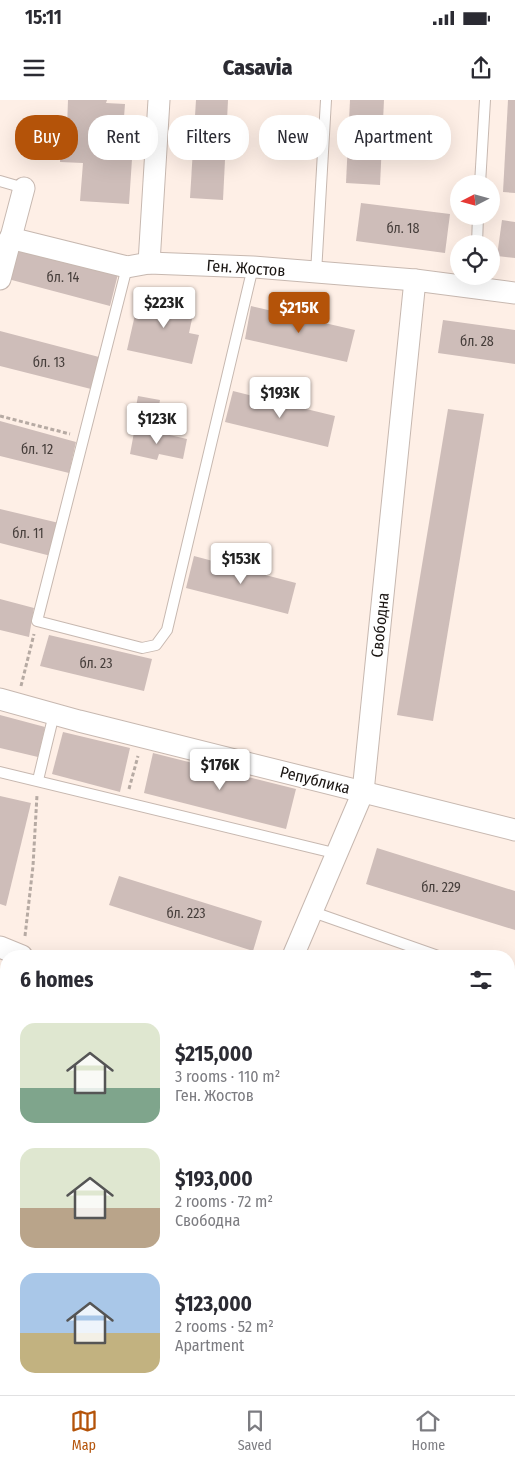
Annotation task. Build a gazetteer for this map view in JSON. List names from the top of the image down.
{
  "streets": {
    "street": ["Ген. Жостов", "Свободна", "Република"]
  },
  "crossings": [
    ["Ген. Жостов", "Свободна"],
    ["Свободна", "Република"]
  ],
  "house_numbers": [
    "бл. 18",
    "бл. 14",
    "бл. 28",
    "бл. 13",
    "бл. 12",
    "бл. 11",
    "бл. 23",
    "бл. 229",
    "бл. 223"
  ],
  "north": "left",
  "page": {
    "status": "15:11",
    "header": "Casavia",
    "chip": [
      "Buy",
      "Rent",
      "Filters",
      "New",
      "Apartment"
    ],
    "price": [
      "$223K",
      "$215K",
      "$193K",
      "$123K",
      "$153K",
      "$176K"
    ],
    "heading": "6 homes",
    "list": [
      {
        "name": "$215,000",
        "note": "3 rooms · 110 m² · Ген. Жостов"
      },
      {
        "name": "$193,000",
        "note": "2 rooms · 72 m² · Свободна"
      },
      {
        "name": "$123,000",
        "note": "2 rooms · 52 m² · Apartment"
      }
    ],
    "tabs": ["Map", "Saved", "Home"]
  }
}
